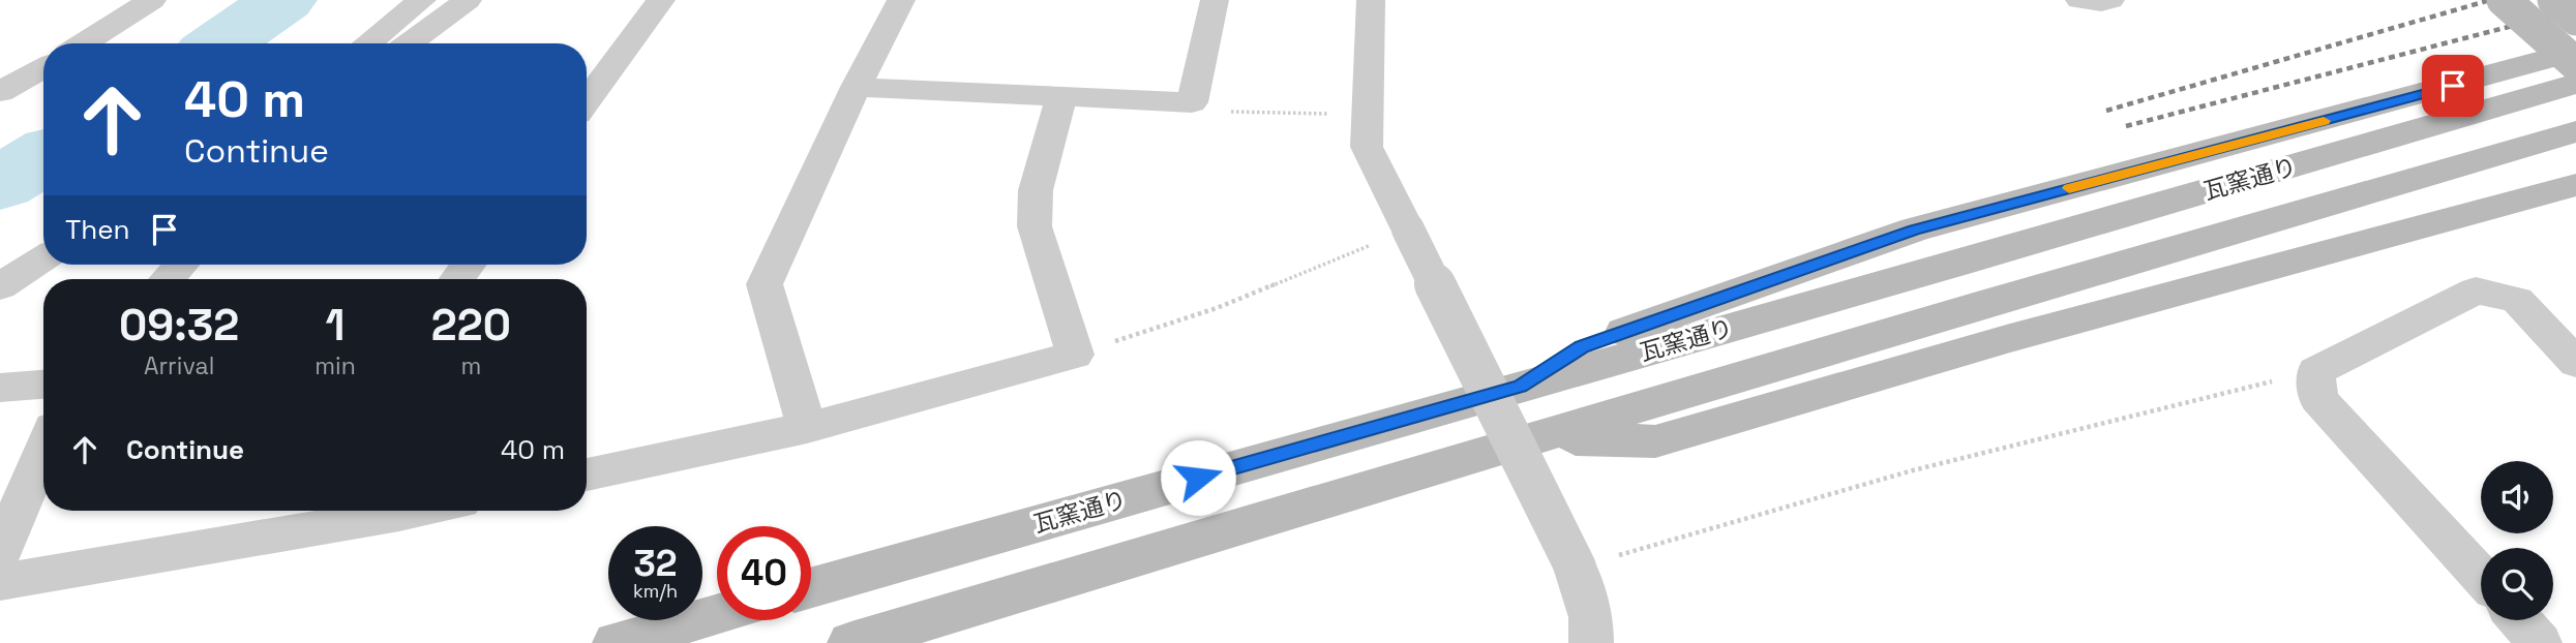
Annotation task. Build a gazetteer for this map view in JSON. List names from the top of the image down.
{
  "streets": {
    "street": ["瓦窯通り"]
  },
  "page": {
    "turn": ["40 m", "Continue"],
    "then": "Then",
    "eta": [
      "09:32",
      "Arrival",
      "1",
      "min",
      "220",
      "m"
    ],
    "list": [
      {
        "name": "Continue",
        "value": "40 m"
      }
    ],
    "speed": "32 km/h",
    "limit": "40"
  }
}
